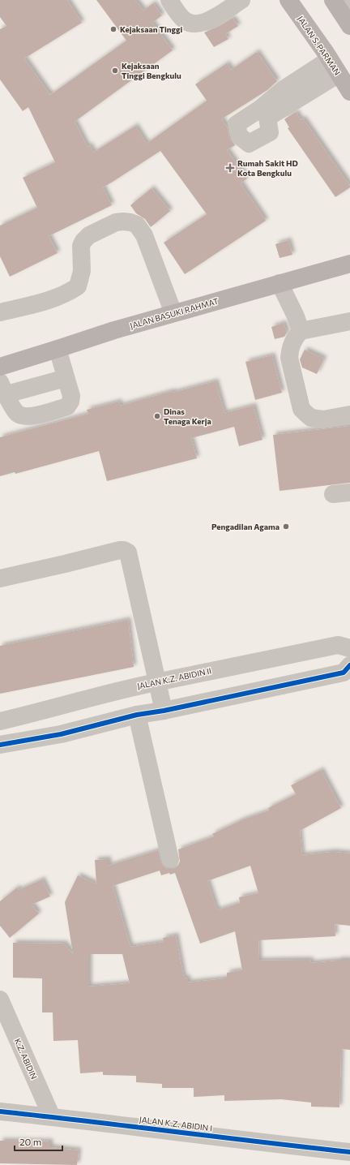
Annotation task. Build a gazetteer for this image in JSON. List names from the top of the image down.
{
  "streets": {
    "main road": ["JALAN S. PARMAN", "JALAN BASUKI RAHMAT"],
    "street": ["JALAN K.Z. ABIDIN II", "K.Z. ABIDIN", "JALAN K.Z. ABIDIN I"]
  },
  "crossings": [
    ["K.Z. ABIDIN", "JALAN K.Z. ABIDIN I"]
  ],
  "places": {
    "other": [
      "Kejaksaan Tinggi",
      "Kejaksaan Tinggi Bengkulu",
      "Dinas Tenaga Kerja",
      "Pengadilan Agama"
    ],
    "health": ["Rumah Sakit HD Kota Bengkulu"]
  },
  "scale_bar": "20 m"
}
